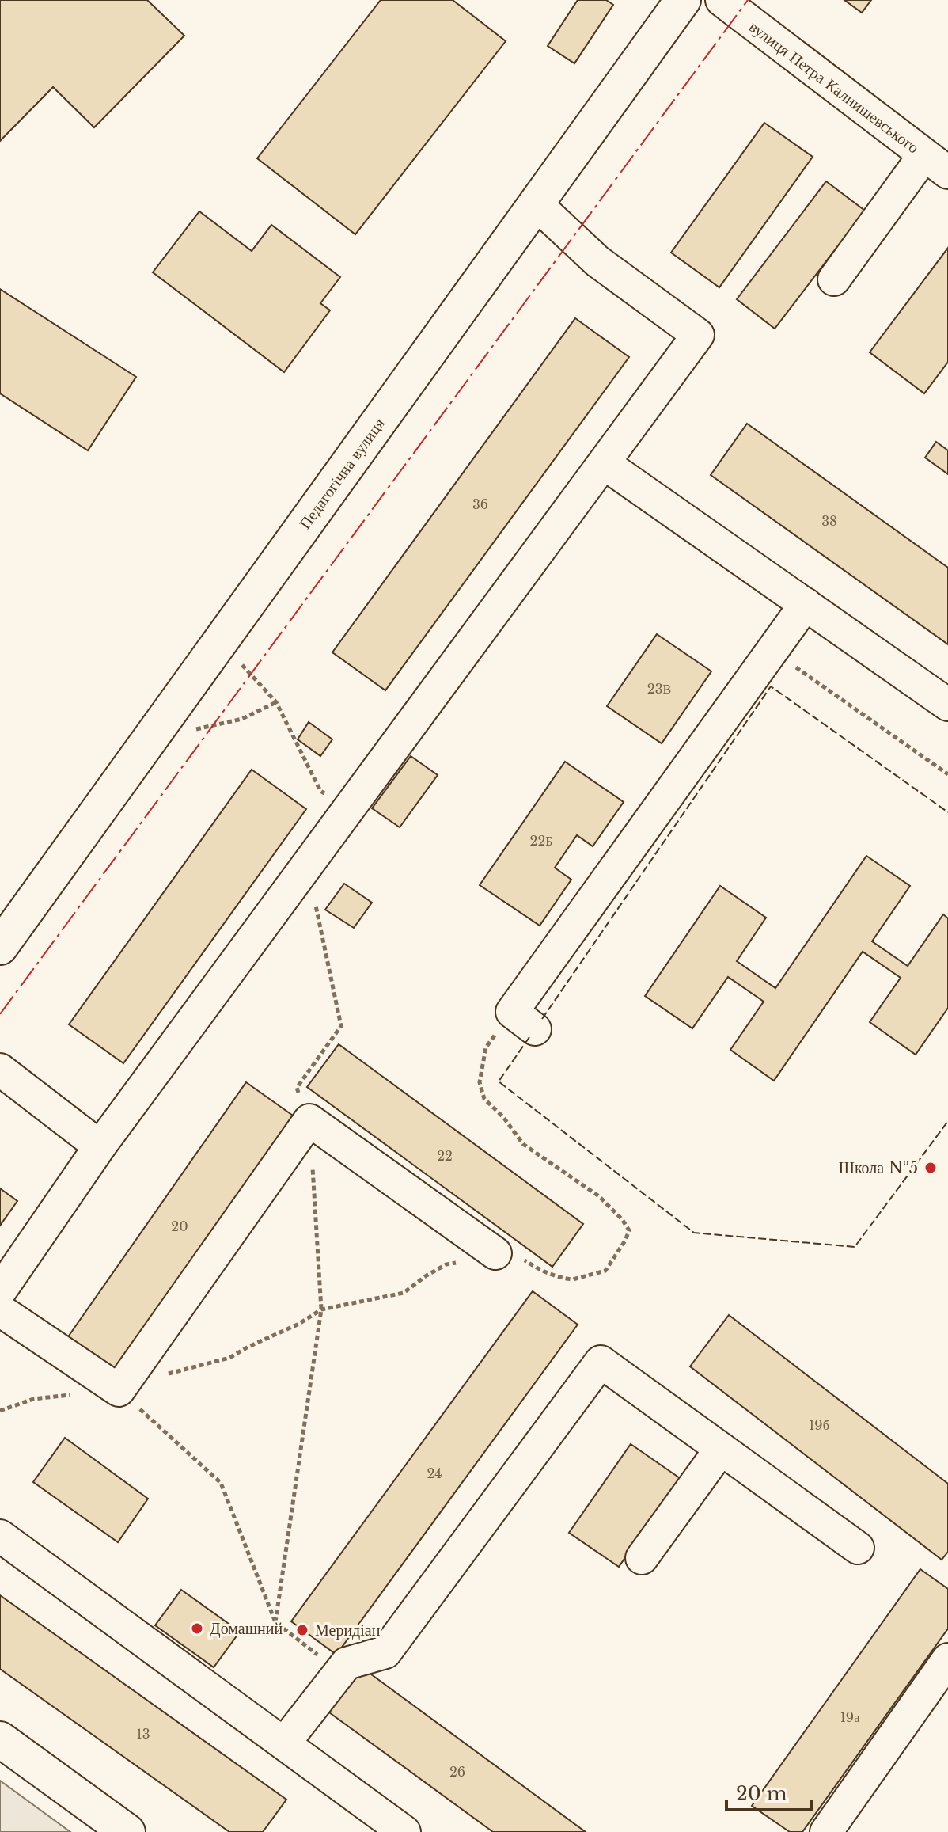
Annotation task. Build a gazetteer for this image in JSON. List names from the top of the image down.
{
  "streets": {
    "main road": ["Педагогічна вулиця"],
    "street": ["вулиця Петра Калнишевського"]
  },
  "places": ["Школа №5", "Домашний", "Меридіан"],
  "house_numbers": [
    "36",
    "38",
    "23В",
    "22Б",
    "22",
    "20",
    "19б",
    "24",
    "19а",
    "13",
    "26"
  ],
  "scale_bar": "20 m"
}
